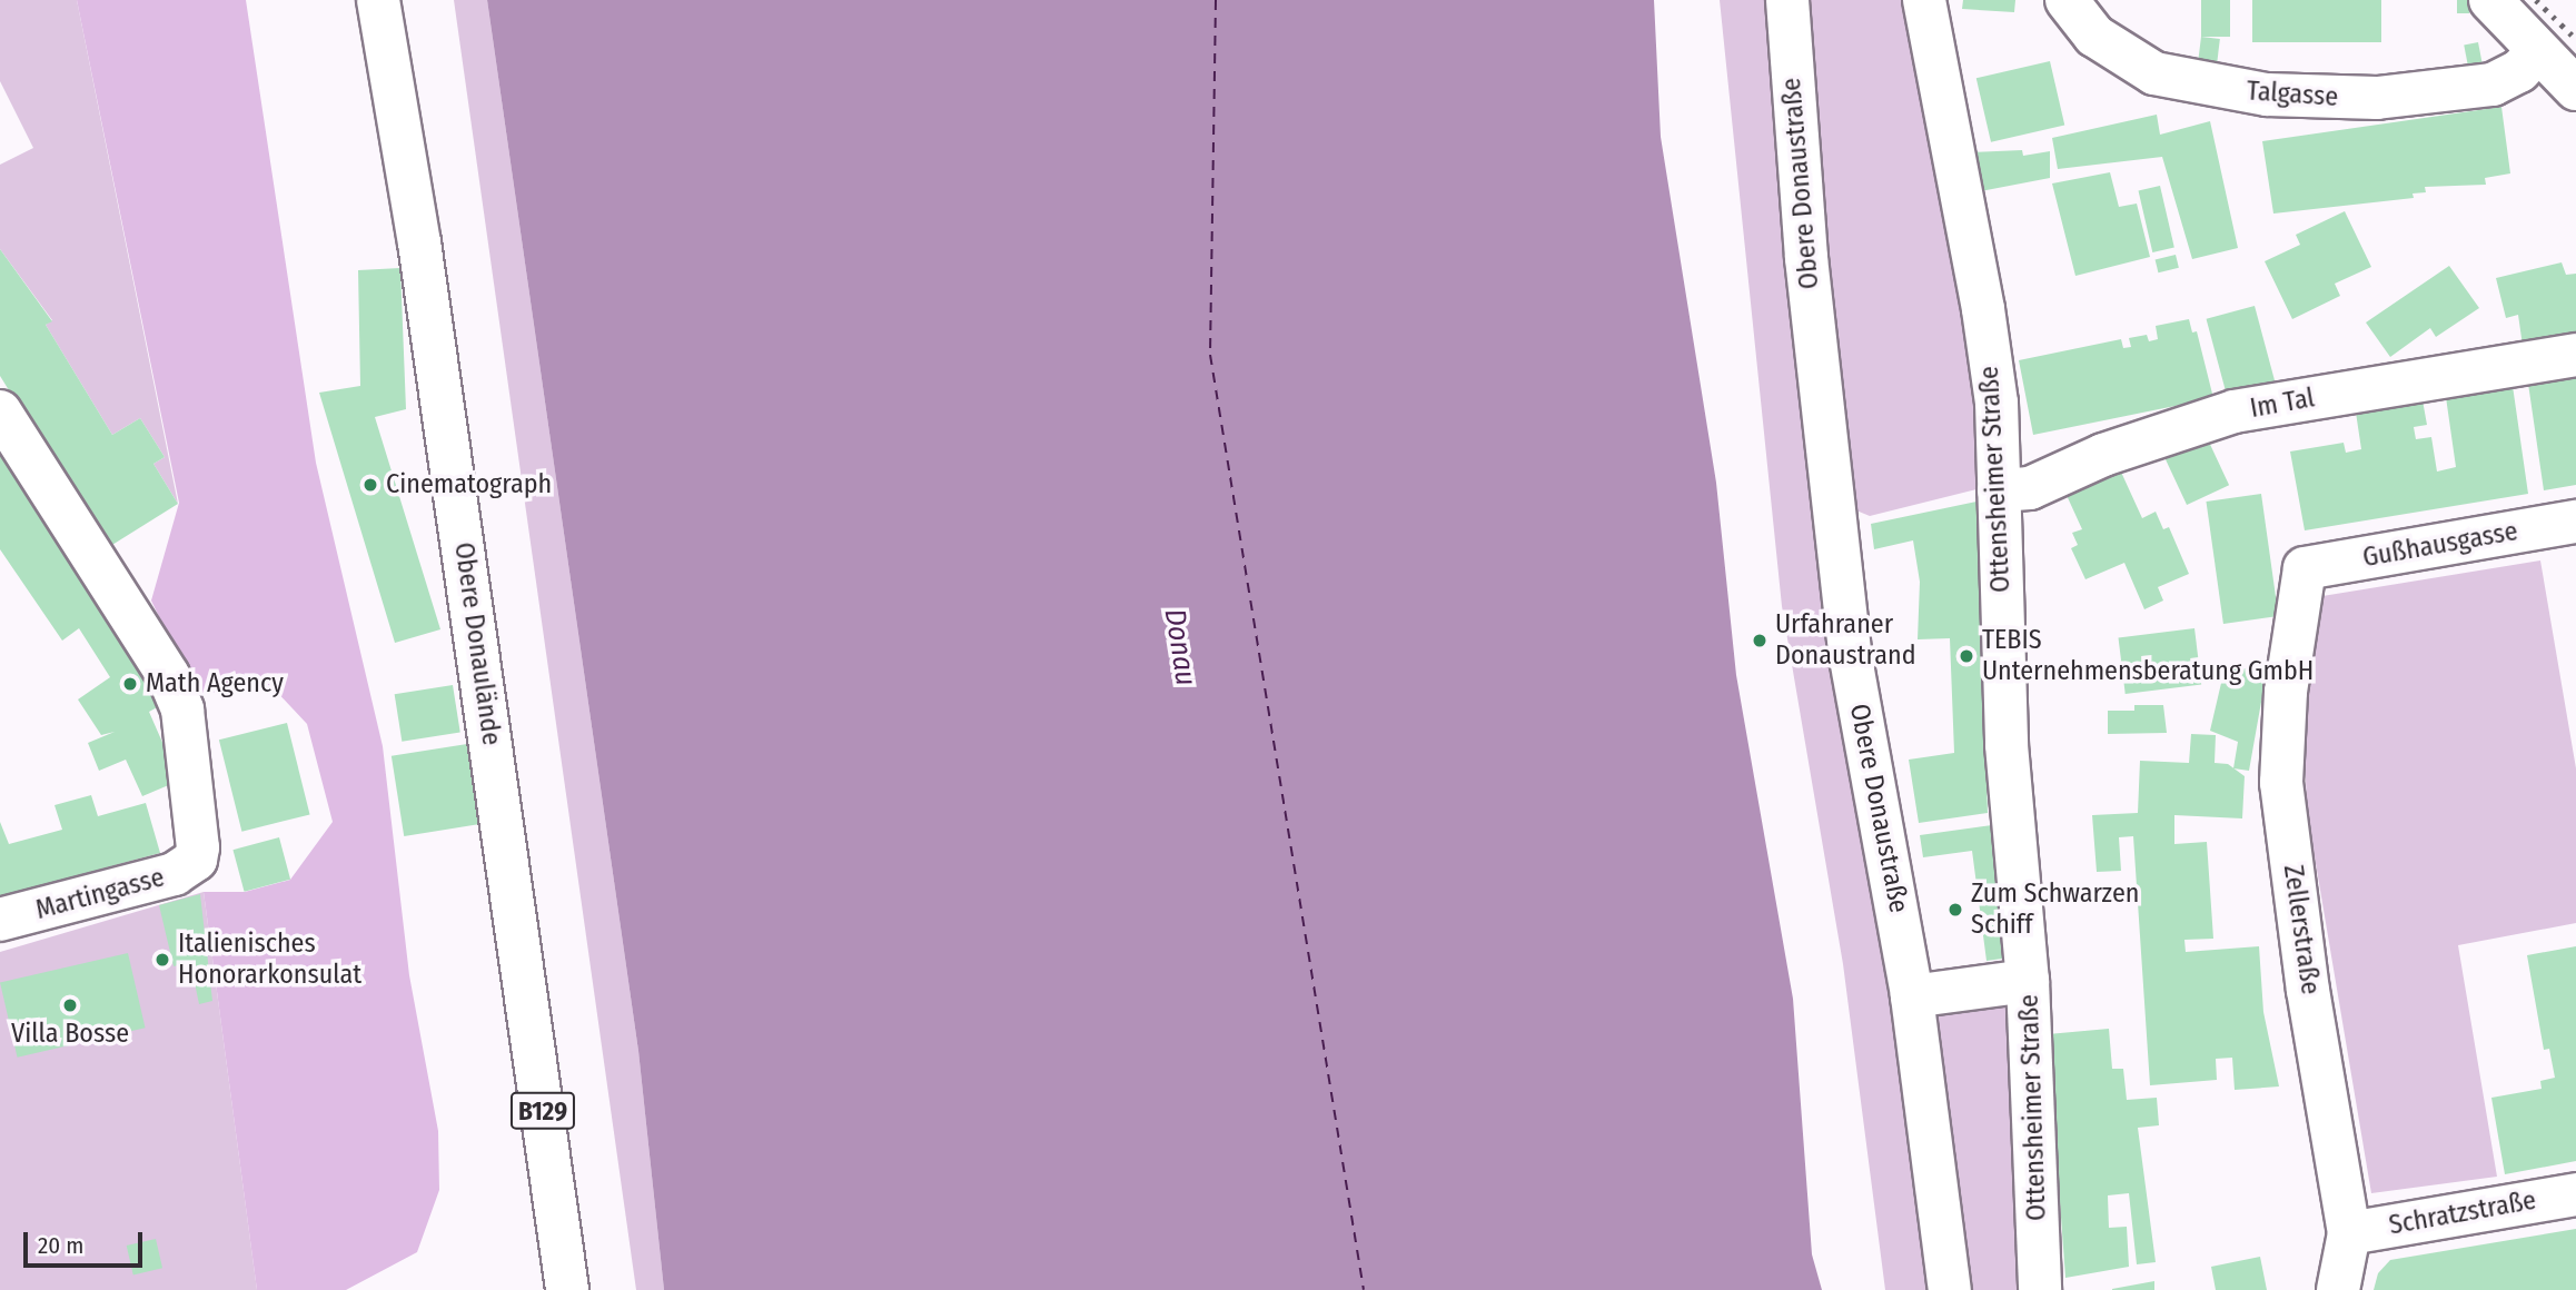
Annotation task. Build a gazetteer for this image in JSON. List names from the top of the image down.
{
  "streets": {
    "street": [
      "Talgasse",
      "Obere Donaustraße",
      "Im Tal",
      "Ottensheimer Straße",
      "Gußhausgasse",
      "Obere Donaulände",
      "Martingasse",
      "Zellerstraße",
      "B129",
      "Schratzstraße"
    ]
  },
  "crossings": [
    ["Im Tal", "Ottensheimer Straße"],
    ["Gußhausgasse", "Zellerstraße"],
    ["Zellerstraße", "Schratzstraße"]
  ],
  "water": ["Donau"],
  "places": [
    "Cinematograph",
    "Urfahraner Donaustrand",
    "TEBIS Unternehmensberatung GmbH",
    "Math Agency",
    "Zum Schwarzen Schiff",
    "Italienisches Honorarkonsulat",
    "Villa Bosse"
  ],
  "scale_bar": "20 m"
}
